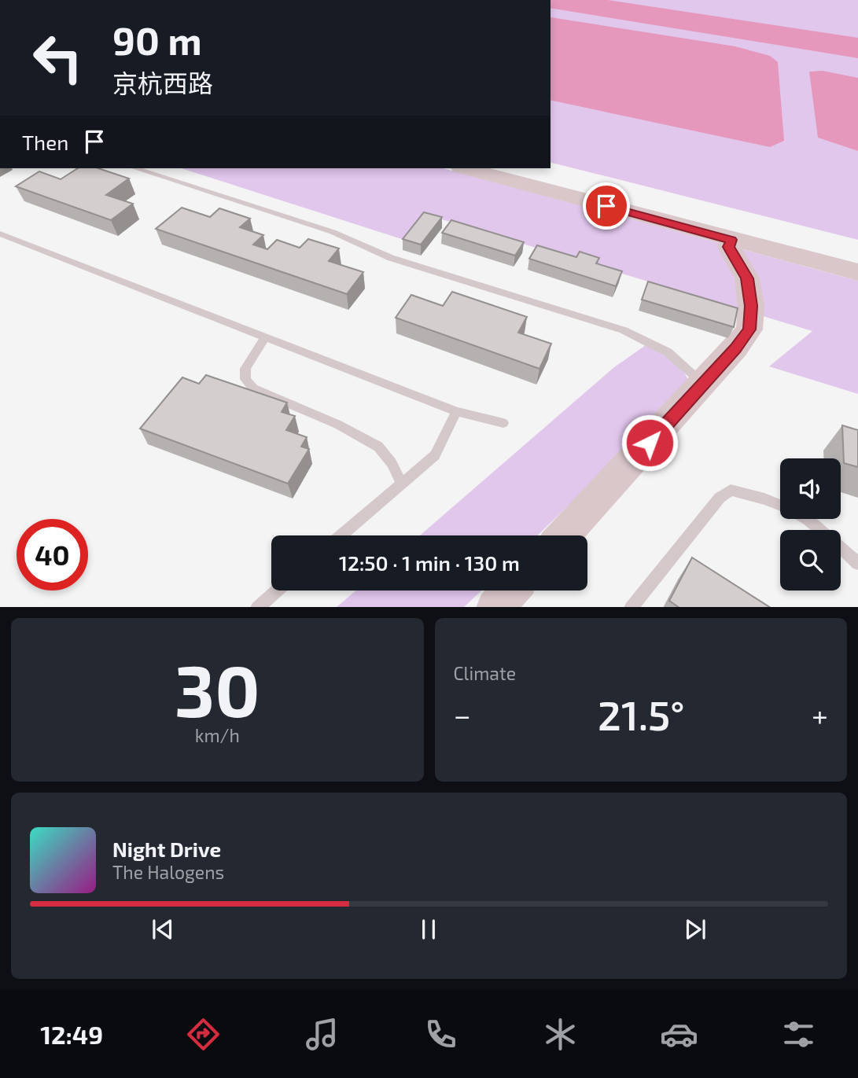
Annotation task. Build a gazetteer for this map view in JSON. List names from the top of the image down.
{
  "page": {
    "turn": ["90 m", "京杭西路"],
    "then": "Then",
    "limit": "40",
    "trip": "12:50 · 1 min · 130 m",
    "tile": [
      ["30", "km/h"],
      "Climate"
    ],
    "heat": ["−", "21.5°", "+"],
    "song": ["Night Drive", "The Halogens"],
    "tabs": "12:49"
  }
}
